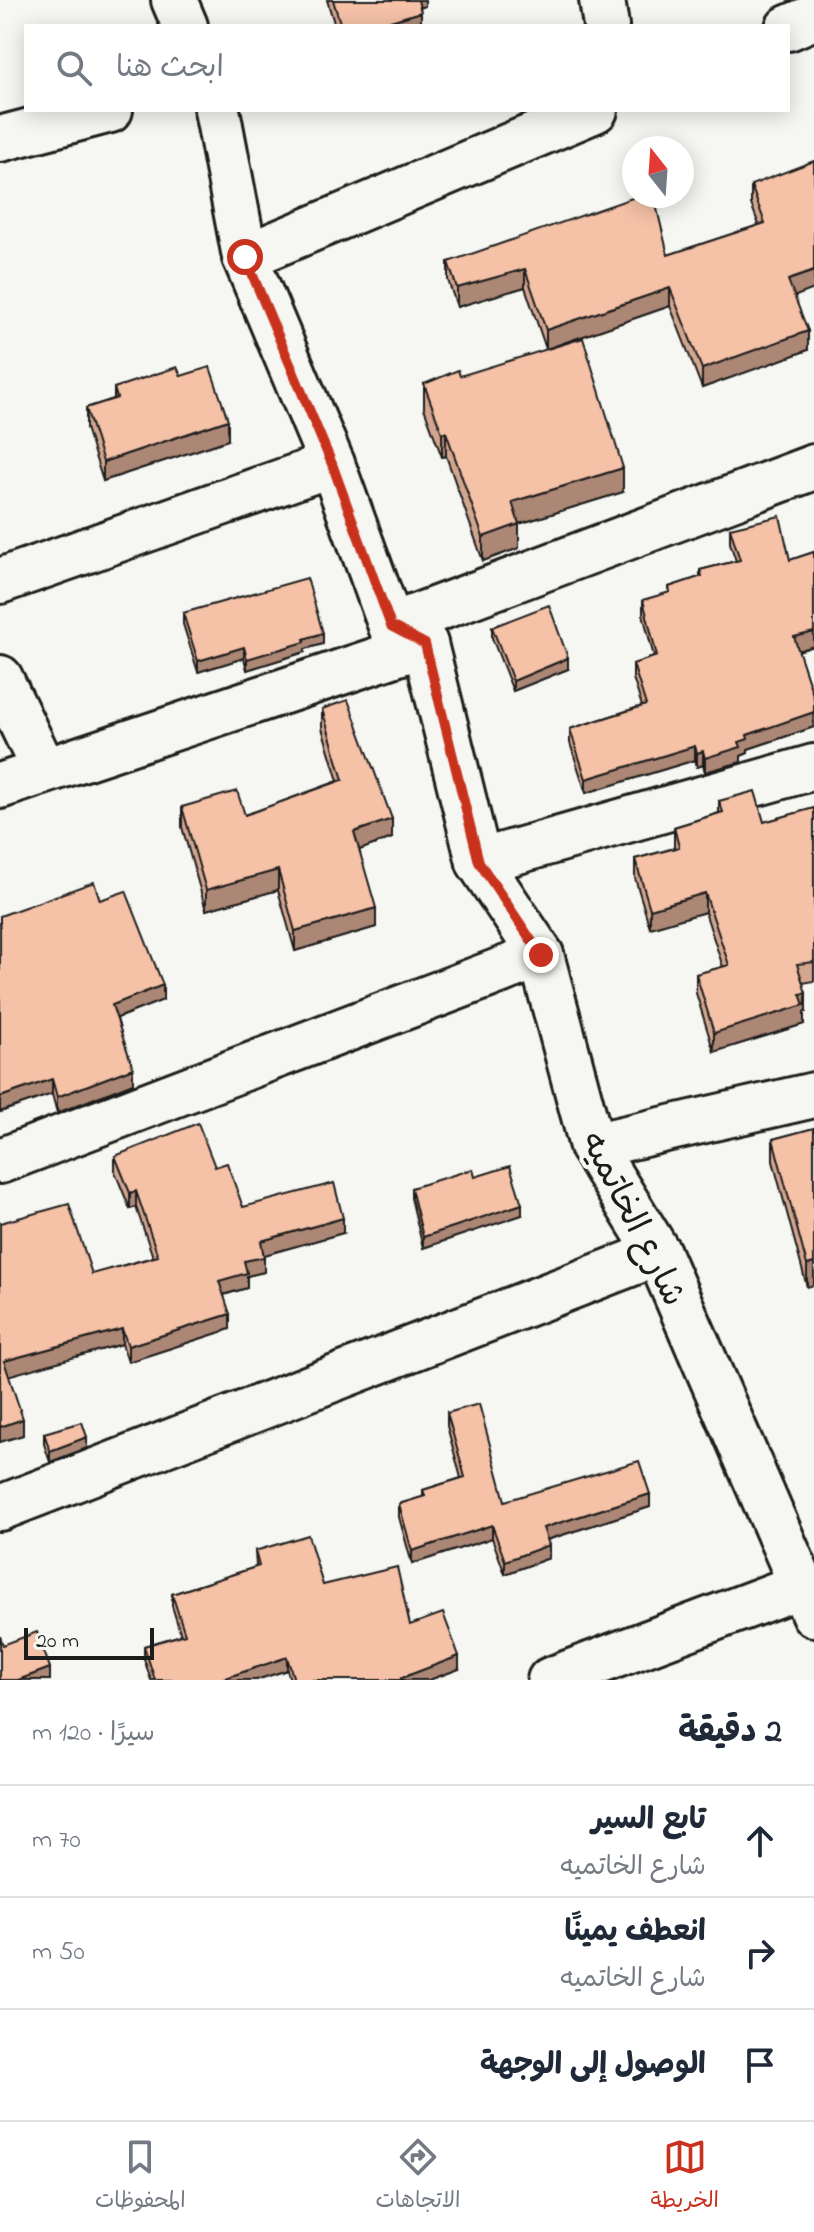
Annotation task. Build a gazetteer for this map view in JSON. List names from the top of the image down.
{
  "streets": {
    "street": ["شارع الخاتميه"]
  },
  "scale_bar": "20 m",
  "north": "top",
  "page": {
    "search": "ابحث هنا",
    "scale": "20 m",
    "heading": ["2 دقيقة", "سيرًا · 120 m"],
    "list": [
      ["تابع السير", "شارع الخاتميه", "70 m"],
      ["انعطف يمينًا", "شارع الخاتميه", "50 m"],
      "الوصول إلى الوجهة"
    ],
    "nav": ["الخريطة", "الاتجاهات", "المحفوظات"]
  }
}
